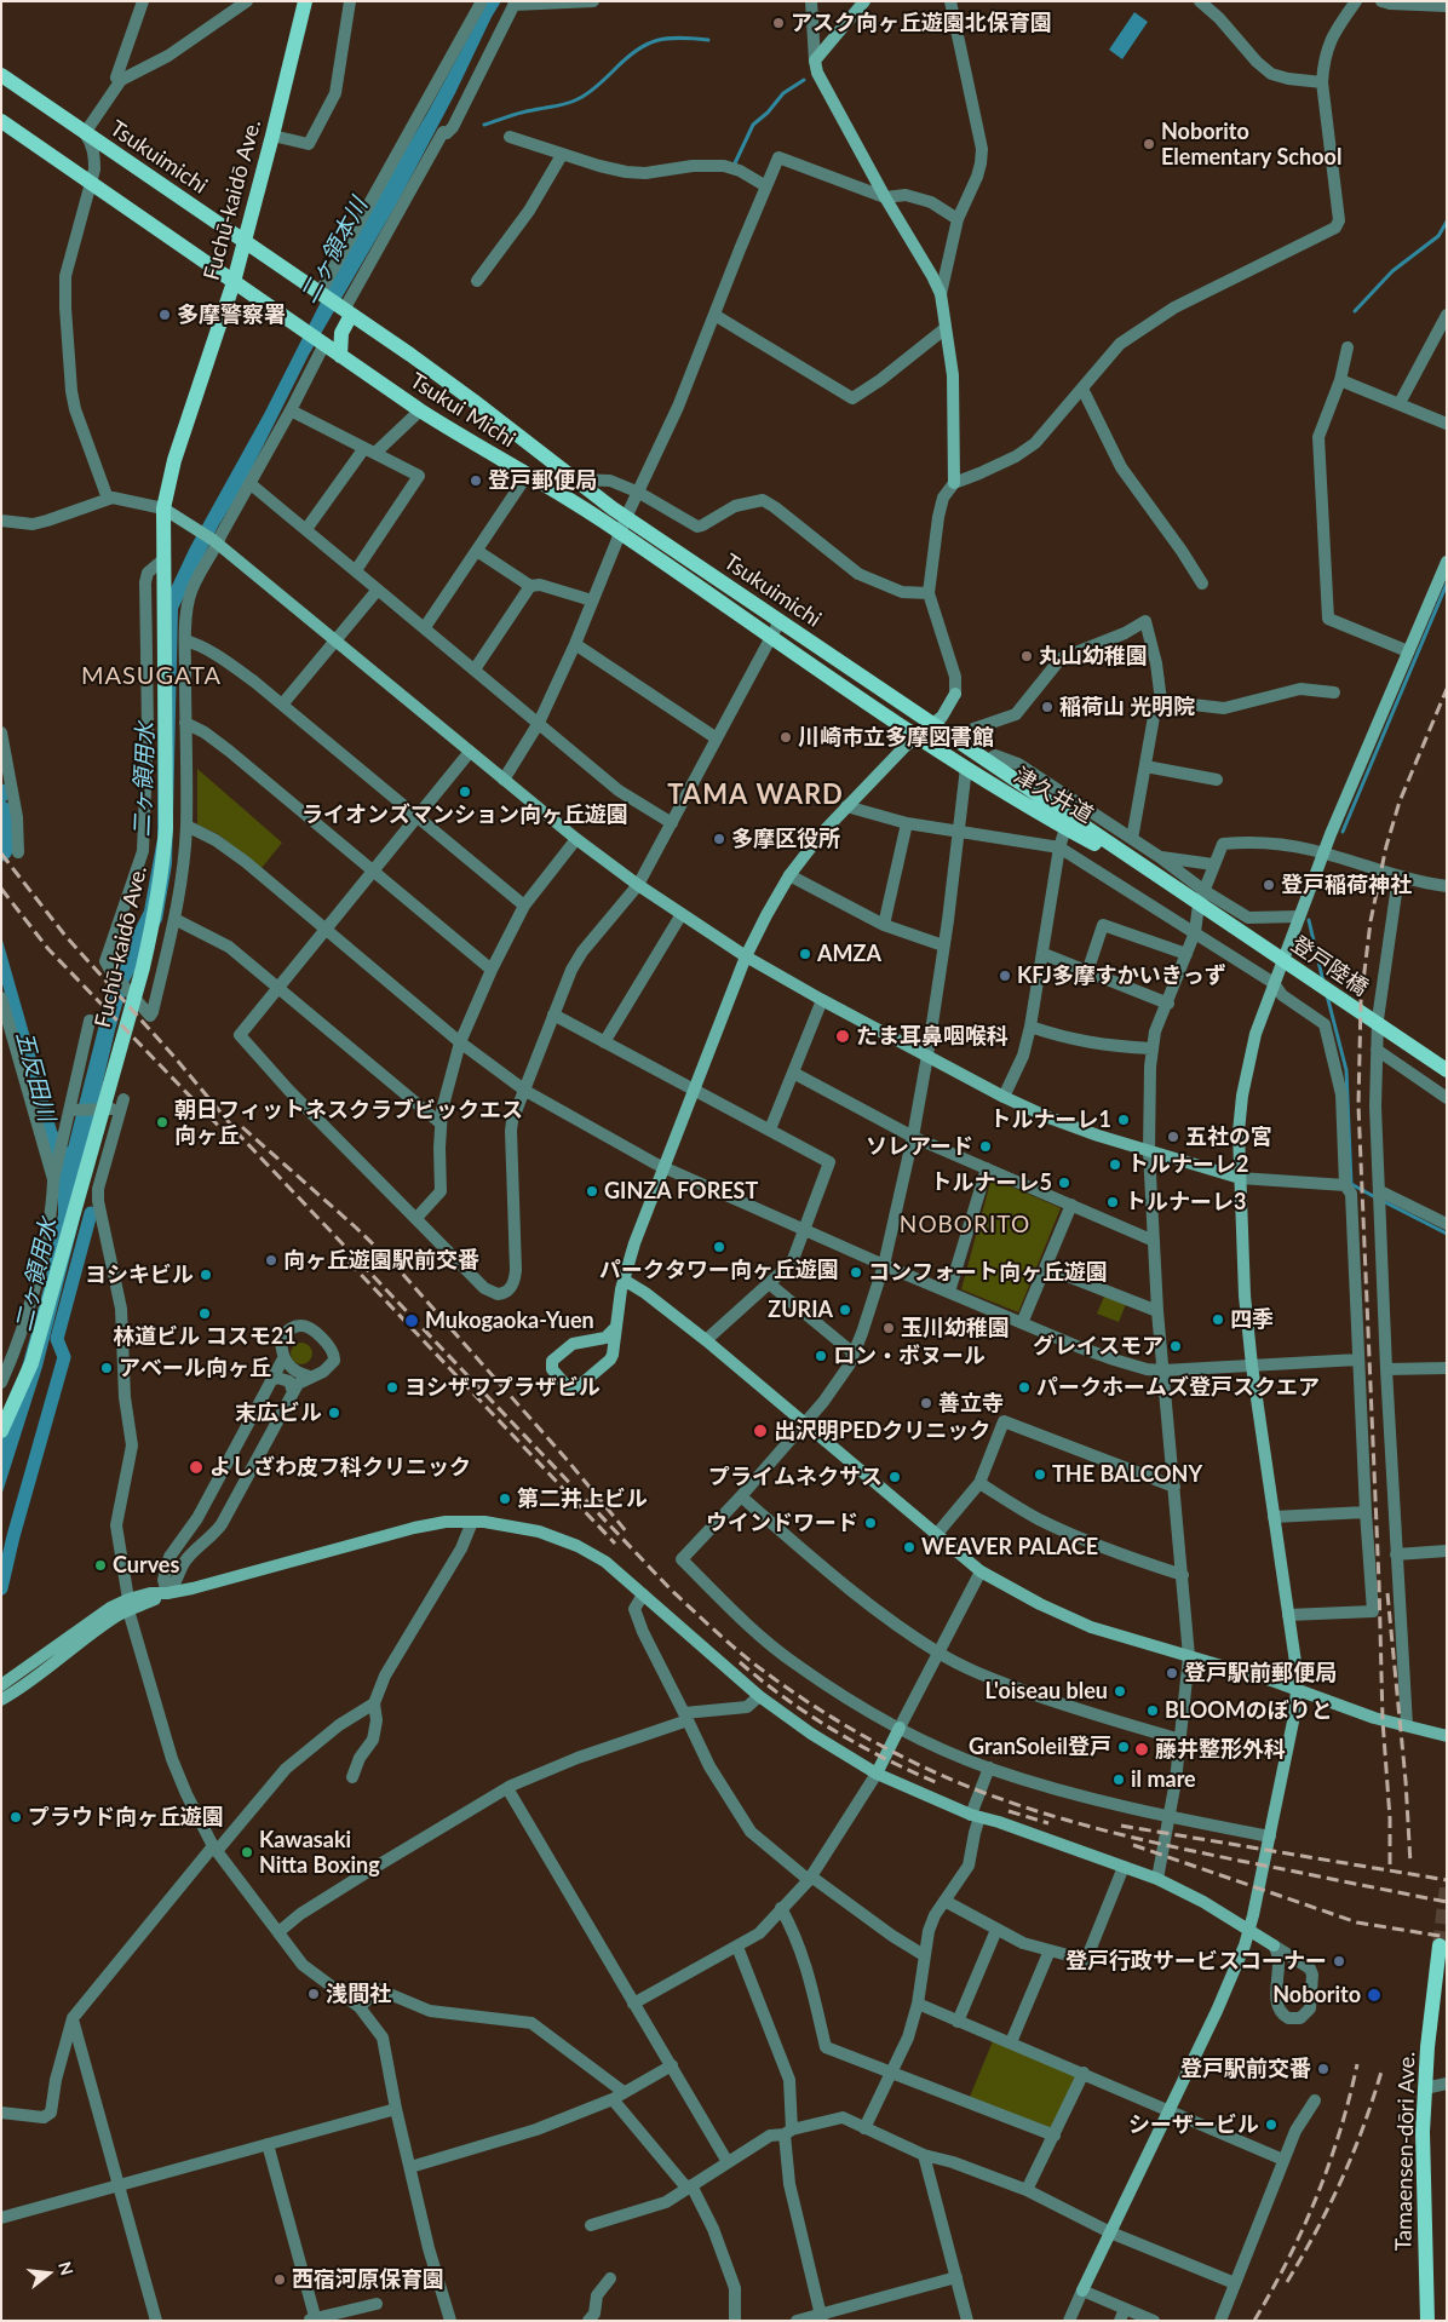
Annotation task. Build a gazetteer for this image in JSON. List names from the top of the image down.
{
  "streets": {
    "main road": [
      "Tsukuimichi",
      "Fuchū-kaidō Ave.",
      "Tsukui Michi",
      "津久井道",
      "登戸陸橋",
      "Tamaensen-dōri Ave."
    ]
  },
  "crossings": [
    ["Tsukuimichi", "Fuchū-kaidō Ave."],
    ["Tsukuimichi", "津久井道"],
    ["Tsukuimichi", "登戸陸橋"],
    ["Fuchū-kaidō Ave.", "Tsukui Michi"],
    ["Tsukui Michi", "津久井道"]
  ],
  "districts": ["MASUGATA", "TAMA WARD", "NOBORITO"],
  "water": ["二ヶ領本川", "二ヶ領用水", "五反田川"],
  "places": [
    "アスク向ヶ丘遊園北保育園",
    "Noborito Elementary School",
    "多摩警察署",
    "登戸郵便局",
    "丸山幼稚園",
    "稲荷山 光明院",
    "川崎市立多摩図書館",
    "ライオンズマンション向ヶ丘遊園",
    "多摩区役所",
    "登戸稲荷神社",
    "AMZA",
    "KFJ多摩すかいきっず",
    "たま耳鼻咽喉科",
    "トルナーレ1",
    "朝日フィットネスクラブビックエス 向ヶ丘",
    "五社の宮",
    "ソレアード",
    "トルナーレ2",
    "トルナーレ5",
    "GINZA FOREST",
    "トルナーレ3",
    "パークタワー向ヶ丘遊園",
    "向ヶ丘遊園駅前交番",
    "コンフォート向ヶ丘遊園",
    "ヨシキビル",
    "ZURIA",
    "林道ビル コスモ21",
    "四季",
    "Mukogaoka-Yuen",
    "玉川幼稚園",
    "グレイスモア",
    "ロン・ボヌール",
    "アベール向ヶ丘",
    "ヨシザワプラザビル",
    "パークホームズ登戸スクエア",
    "善立寺",
    "末広ビル",
    "出沢明PEDクリニック",
    "よしざわ皮フ科クリニック",
    "THE BALCONY",
    "プライムネクサス",
    "第二井上ビル",
    "ウインドワード",
    "WEAVER PALACE",
    "Curves",
    "登戸駅前郵便局",
    "L'oiseau bleu",
    "BLOOMのぼりと",
    "GranSoleil登戸",
    "藤井整形外科",
    "il mare",
    "プラウド向ヶ丘遊園",
    "Kawasaki Nitta Boxing",
    "登戸行政サービスコーナー",
    "浅間社",
    "Noborito",
    "登戸駅前交番",
    "シーザービル",
    "西宿河原保育園"
  ],
  "north": "right"
}
